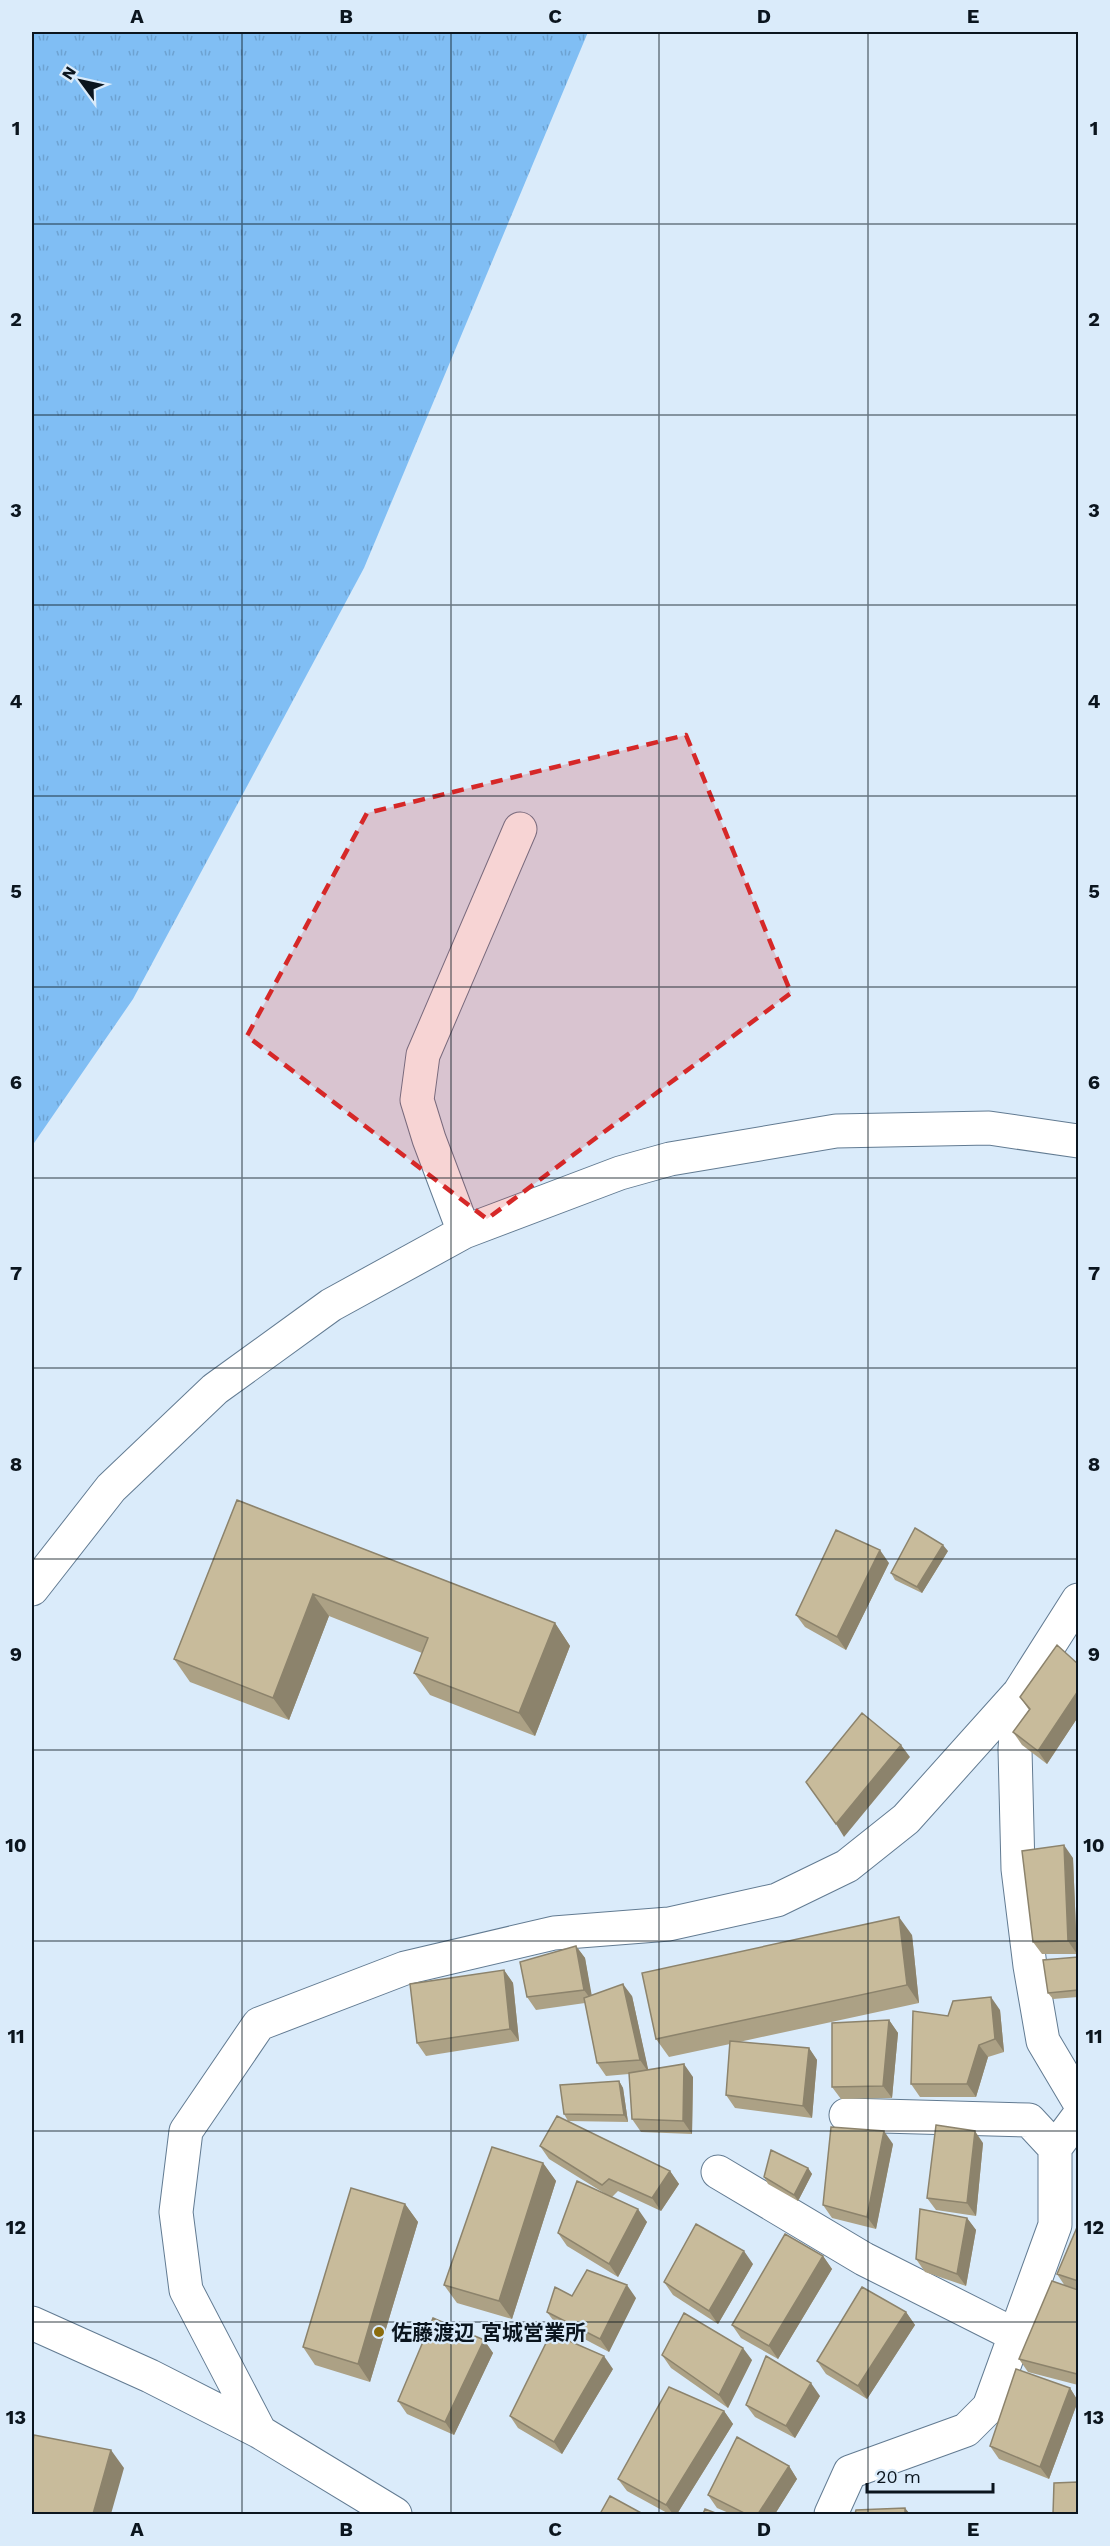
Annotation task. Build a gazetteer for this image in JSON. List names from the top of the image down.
{
  "places": ["佐藤渡辺 宮城営業所"],
  "scale_bar": "20 m",
  "north": "top left",
  "grid": {
    "columns": [
      "A",
      "B",
      "C",
      "D",
      "E"
    ],
    "rows": [
      "1",
      "2",
      "3",
      "4",
      "5",
      "6",
      "7",
      "8",
      "9",
      "10",
      "11",
      "12",
      "13"
    ]
  }
}
